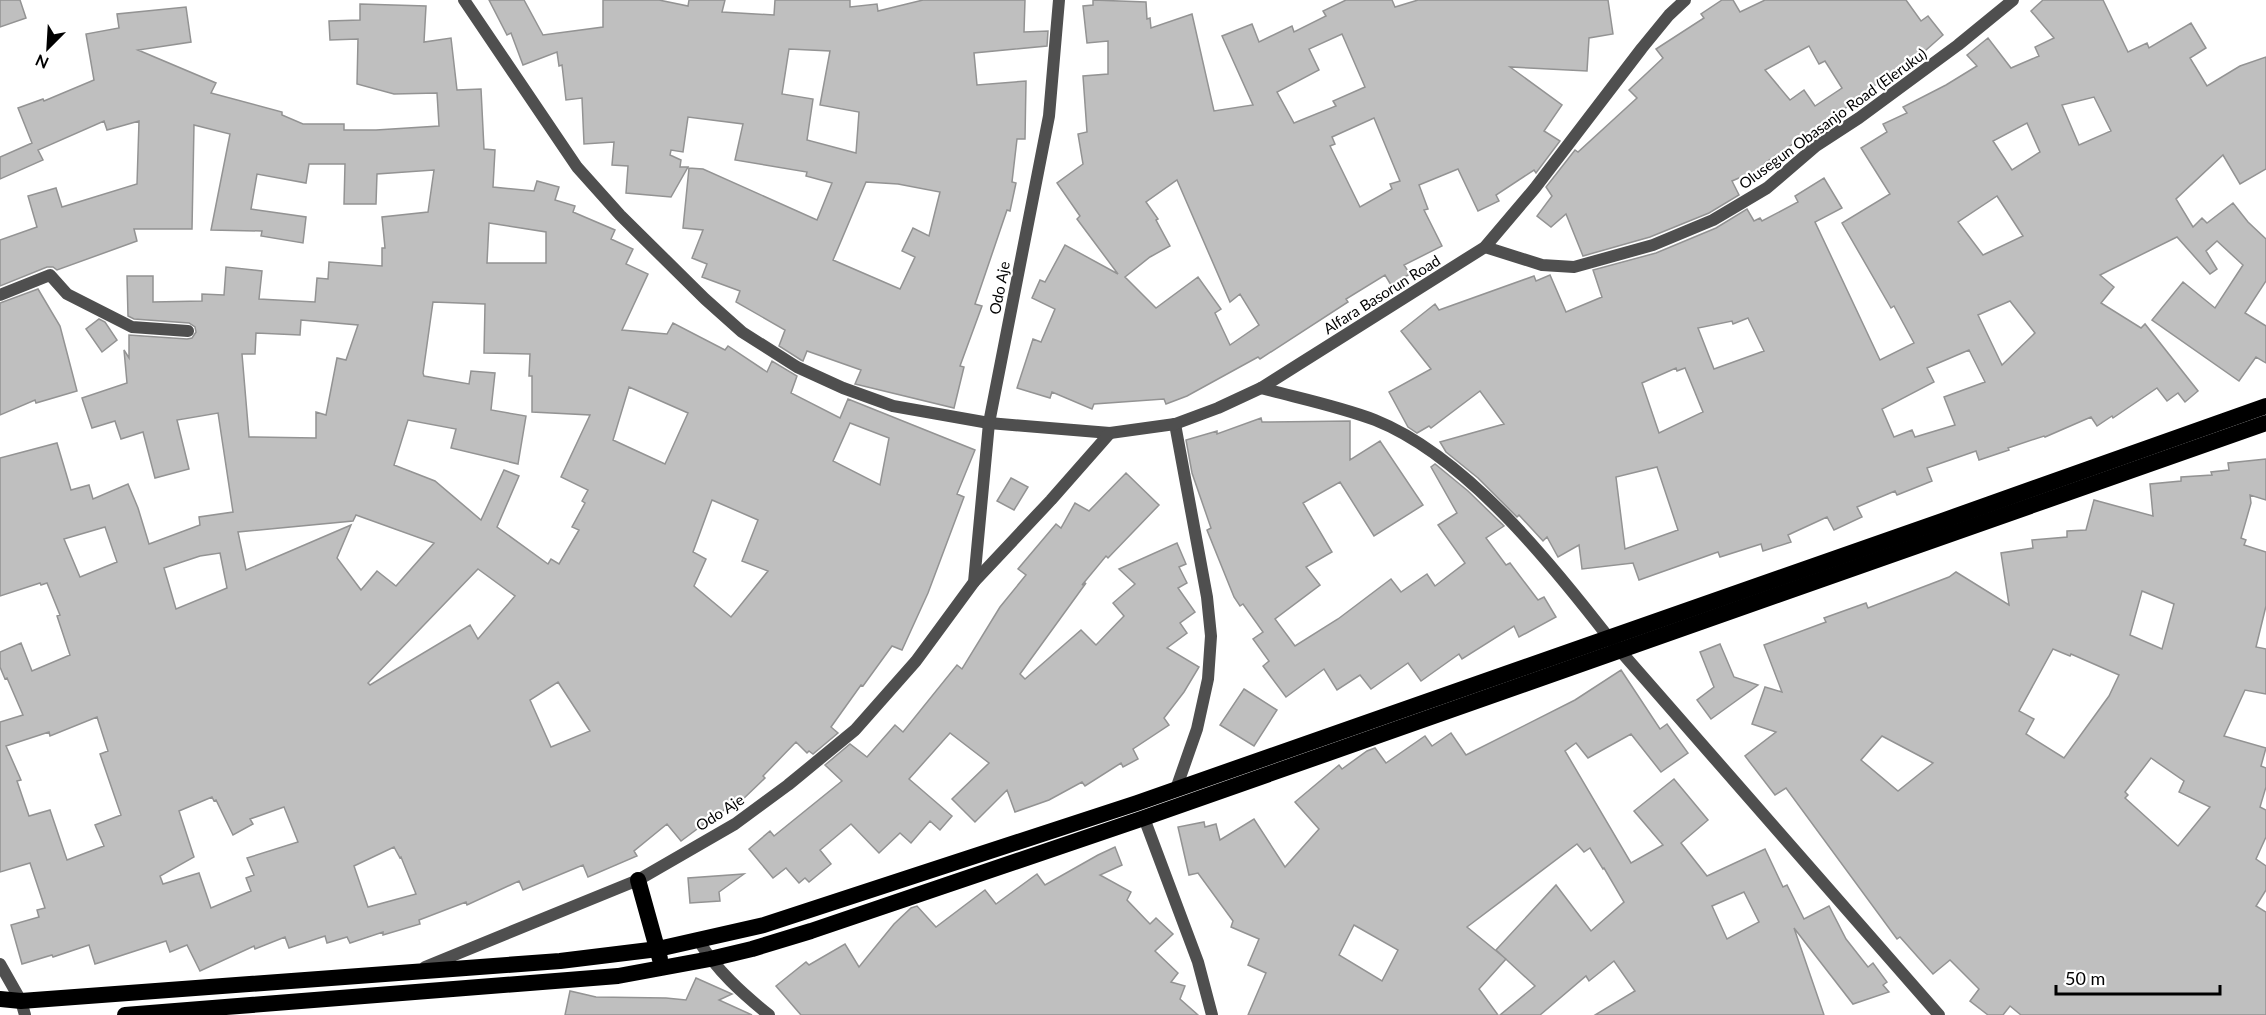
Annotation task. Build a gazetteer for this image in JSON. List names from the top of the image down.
{
  "streets": {
    "street": ["Olusegun Obasanjo Road (Eleruku)", "Odo Aje", "Alfara Basorun Road"]
  },
  "crossings": [
    ["Olusegun Obasanjo Road (Eleruku)", "Alfara Basorun Road"],
    ["Odo Aje", "Alfara Basorun Road"]
  ],
  "scale_bar": "50 m",
  "north": "bottom left"
}
